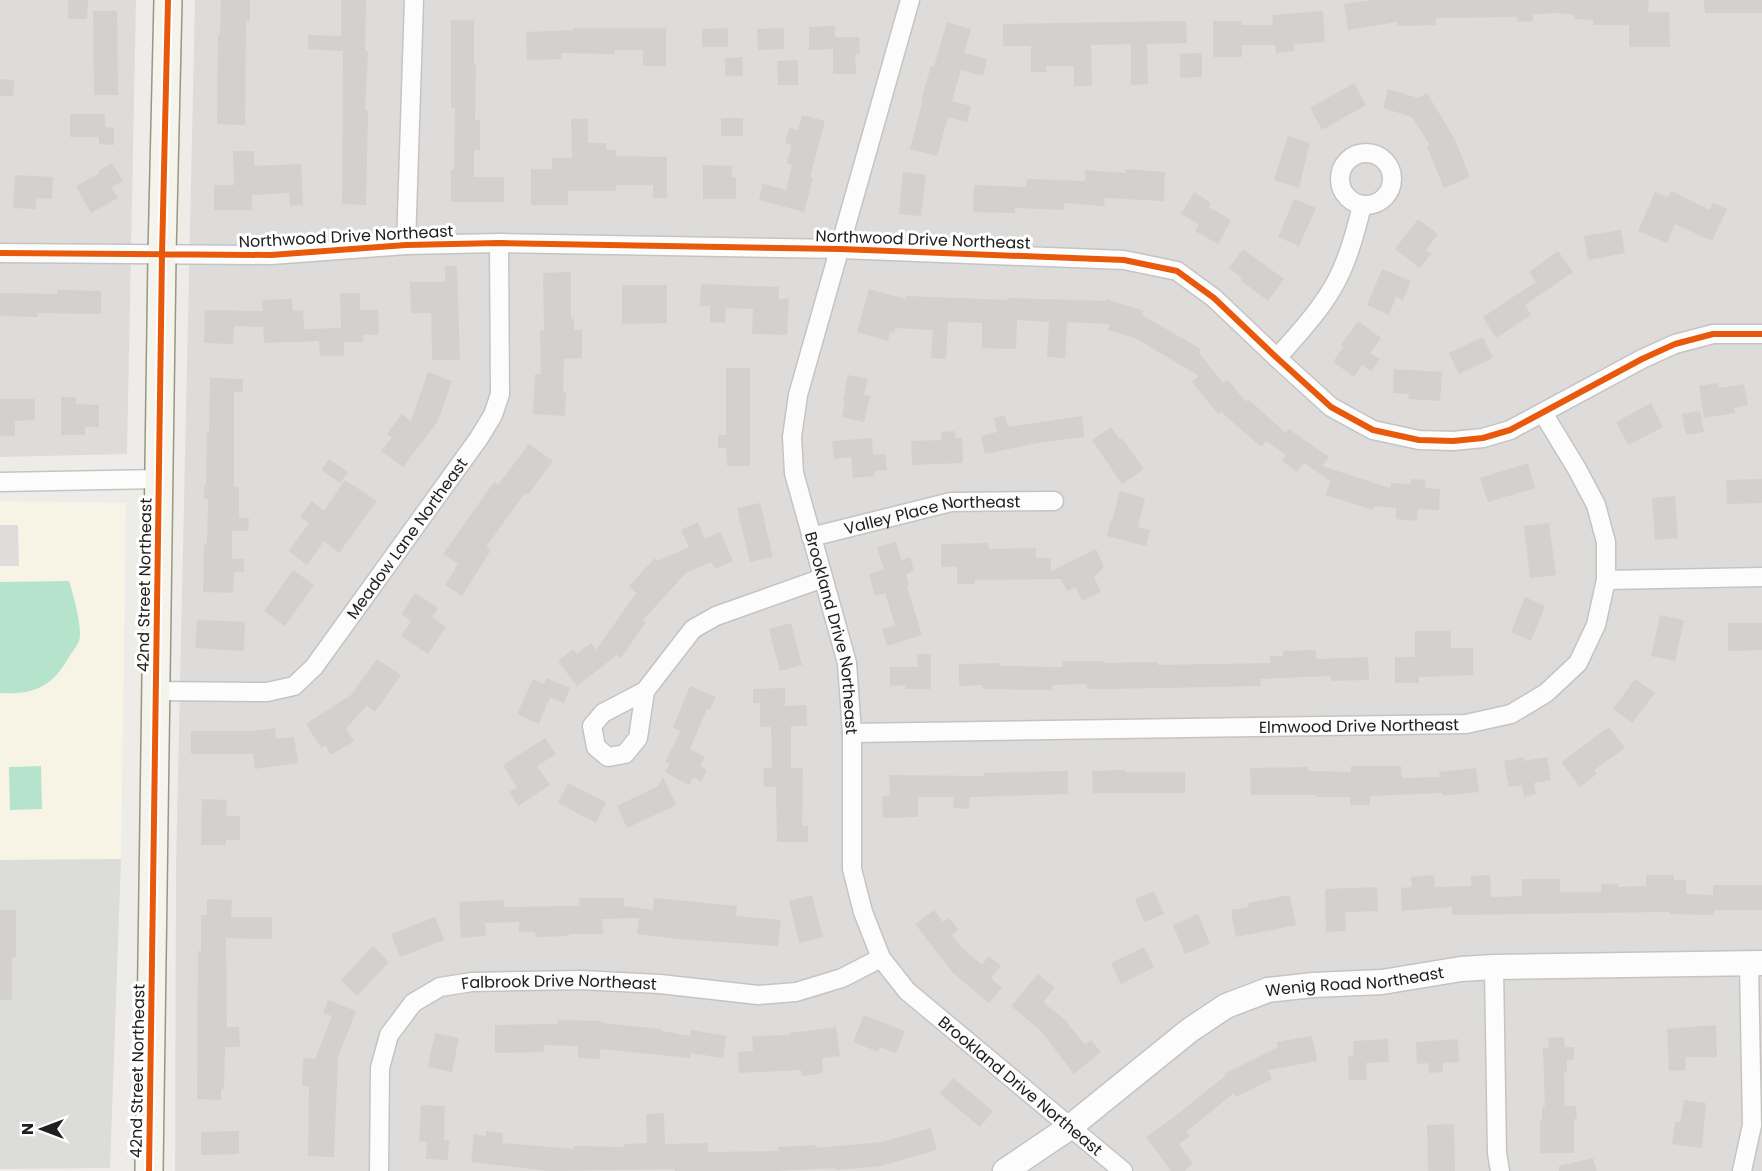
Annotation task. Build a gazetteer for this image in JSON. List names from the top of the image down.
{
  "streets": {
    "main road": ["42nd Street Northeast"],
    "street": [
      "Northwood Drive Northeast",
      "Valley Place Northeast",
      "Meadow Lane Northeast",
      "Brookland Drive Northeast",
      "Elmwood Drive Northeast",
      "Wenig Road Northeast",
      "Falbrook Drive Northeast"
    ]
  },
  "crossings": [
    ["Northwood Drive Northeast", "Meadow Lane Northeast"],
    ["Northwood Drive Northeast", "42nd Street Northeast"],
    ["Northwood Drive Northeast", "Brookland Drive Northeast"],
    ["Northwood Drive Northeast", "Elmwood Drive Northeast"],
    ["Valley Place Northeast", "Brookland Drive Northeast"],
    ["Meadow Lane Northeast", "42nd Street Northeast"],
    ["Brookland Drive Northeast", "Elmwood Drive Northeast"],
    ["Brookland Drive Northeast", "Wenig Road Northeast"],
    ["Brookland Drive Northeast", "Falbrook Drive Northeast"]
  ],
  "north": "left"
}
